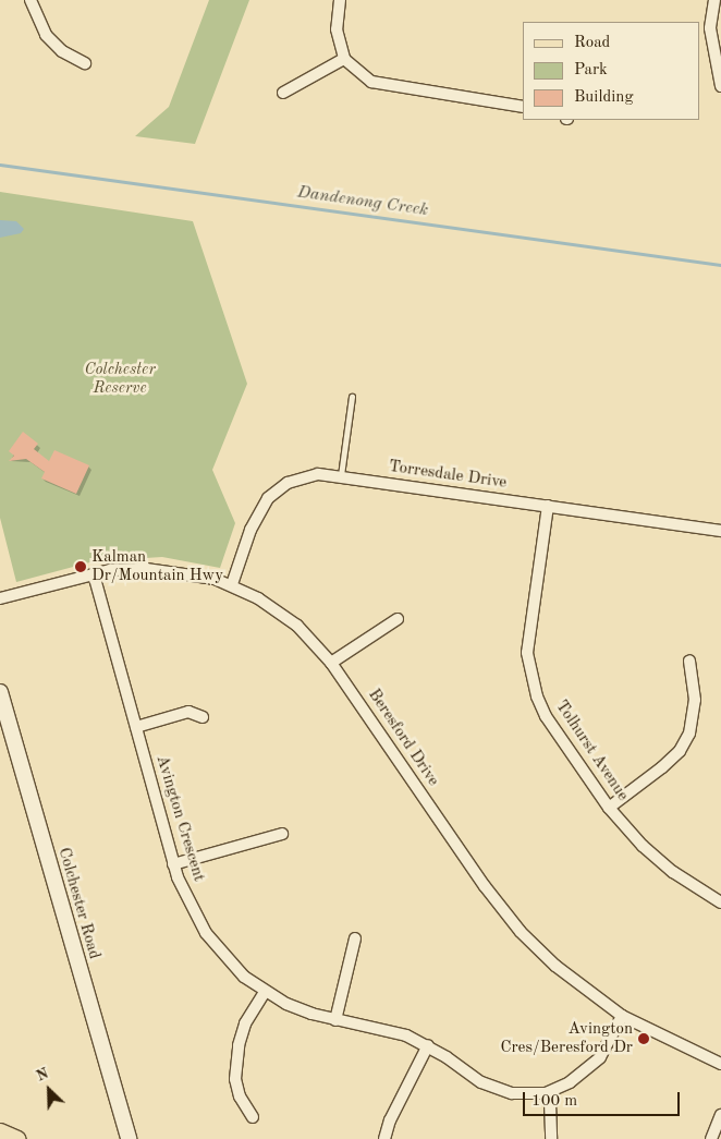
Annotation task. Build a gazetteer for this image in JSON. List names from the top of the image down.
{
  "streets": {
    "main road": ["Colchester Road"],
    "street": [
      "Torresdale Drive",
      "Beresford Drive",
      "Tolhurst Avenue",
      "Avington Crescent"
    ]
  },
  "crossings": [
    ["Torresdale Drive", "Beresford Drive"],
    ["Torresdale Drive", "Tolhurst Avenue"],
    ["Beresford Drive", "Avington Crescent"]
  ],
  "water": ["Dandenong Creek"],
  "parks": ["Colchester Reserve"],
  "places": ["Kalman Dr/Mountain Hwy", "Avington Cres/Beresford Dr"],
  "legend": ["Road", "Park", "Building"],
  "scale_bar": "100 m",
  "north": "top left"
}
